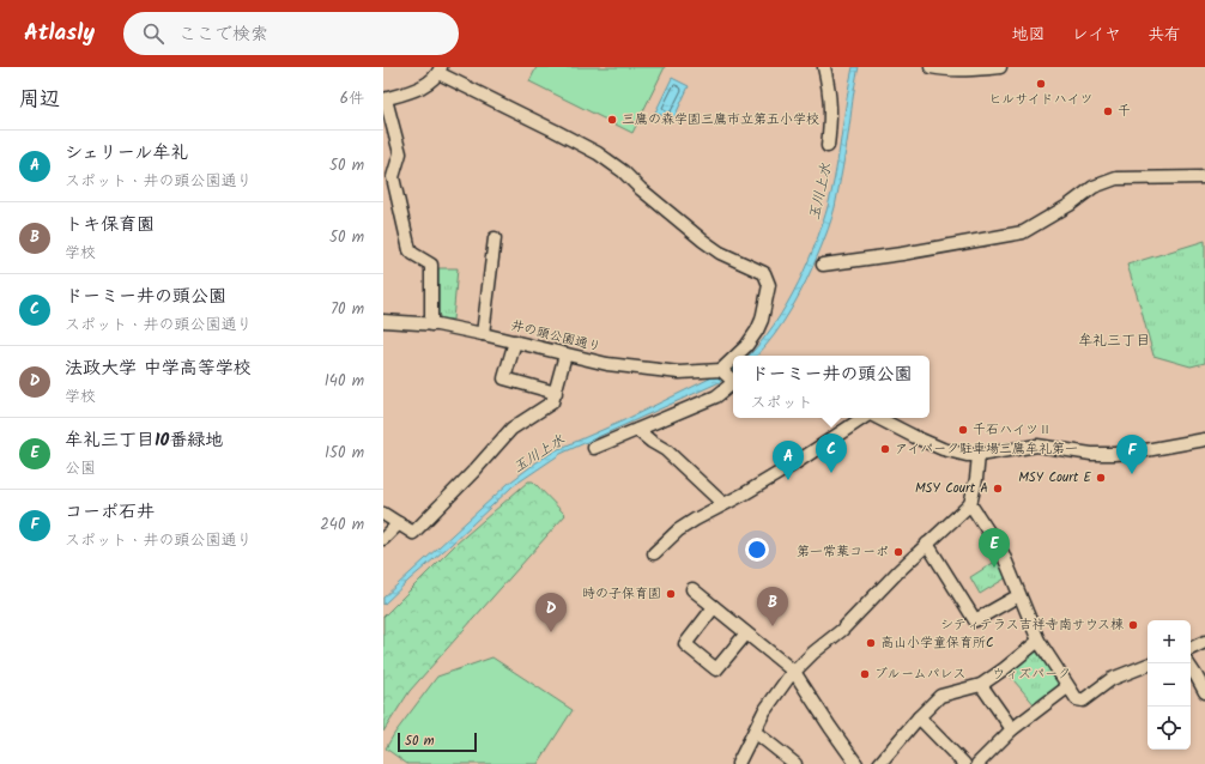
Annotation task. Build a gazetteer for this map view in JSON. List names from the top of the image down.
{
  "streets": {
    "street": ["井の頭公園通り"]
  },
  "districts": ["牟礼三丁目"],
  "water": ["玉川上水"],
  "parks": ["ウィズパーク"],
  "places": [
    "ヒルサイドハイツ",
    "千",
    "三鷹の森学園三鷹市立第五小学校",
    "千石ハイツⅡ",
    "アイパーク駐車場三鷹牟礼第一",
    "MSY Court E",
    "MSY Court A",
    "第一常葉コーポ",
    "時の子保育園",
    "シティテラス吉祥寺南サウス棟",
    "高山小学童保育所C",
    "ブルームパレス"
  ],
  "scale_bar": "50 m",
  "page": {
    "header": "Atlasly",
    "search": "ここで検索",
    "nav": ["地図", "レイヤ", "共有"],
    "heading": ["周辺", "6件"],
    "list": [
      {
        "mark": "A",
        "name": "シェリール牟礼",
        "note": "スポット · 井の頭公園通り",
        "value": "50 m"
      },
      {
        "mark": "B",
        "name": "トキ保育園",
        "note": "学校",
        "value": "50 m"
      },
      {
        "mark": "C",
        "name": "ドーミー井の頭公園",
        "note": "スポット · 井の頭公園通り",
        "value": "70 m"
      },
      {
        "mark": "D",
        "name": "法政大学 中学高等学校",
        "note": "学校",
        "value": "140 m"
      },
      {
        "mark": "E",
        "name": "牟礼三丁目10番緑地",
        "note": "公園",
        "value": "150 m"
      },
      {
        "mark": "F",
        "name": "コーポ石井",
        "note": "スポット · 井の頭公園通り",
        "value": "240 m"
      }
    ],
    "popup": ["ドーミー井の頭公園", "スポット"],
    "pins": [
      "C",
      "F",
      "A",
      "E",
      "B",
      "D"
    ],
    "map_buttons": ["+", "−"],
    "scale": "50 m"
  }
}
